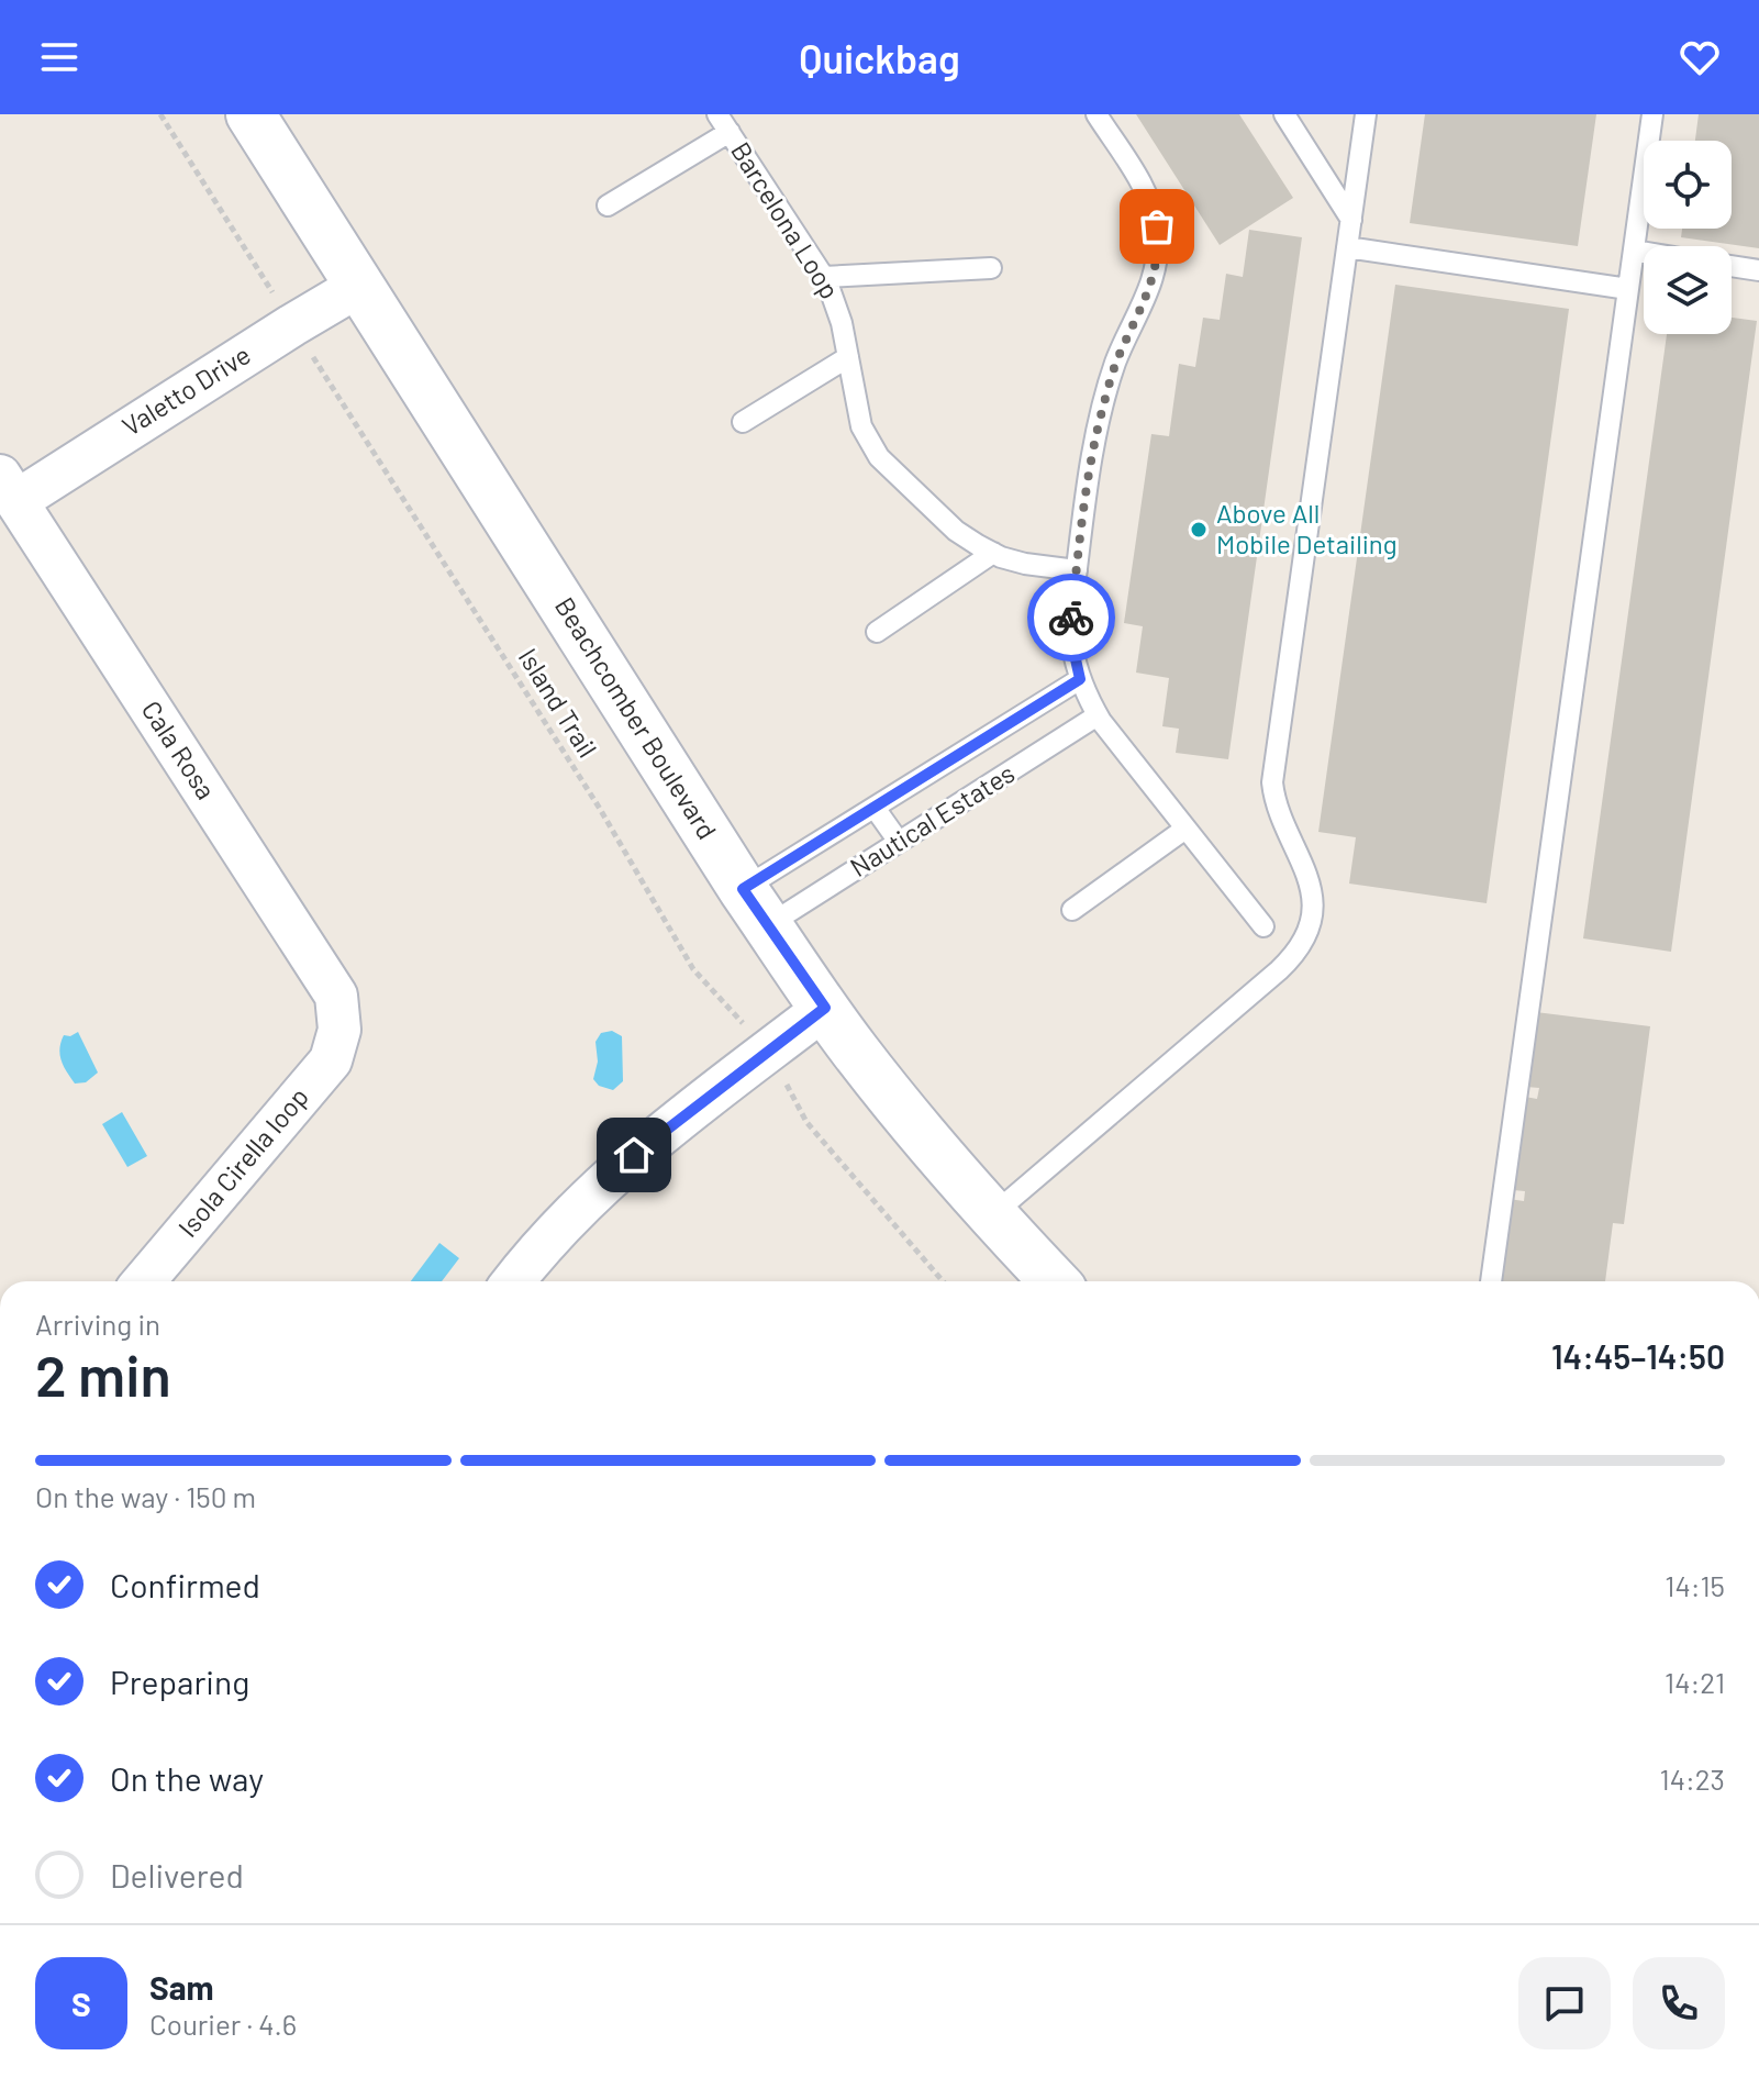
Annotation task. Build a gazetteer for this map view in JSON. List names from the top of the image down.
{
  "streets": {
    "street": [
      "Valetto Drive",
      "Beachcomber Boulevard",
      "Cala Rosa",
      "Isola Cirella loop"
    ],
    "lane": ["Barcelona Loop", "Nautical Estates"],
    "path": ["Island Trail"]
  },
  "crossings": [
    ["Valetto Drive", "Island Trail"],
    ["Valetto Drive", "Beachcomber Boulevard"],
    ["Valetto Drive", "Cala Rosa"],
    ["Beachcomber Boulevard", "Nautical Estates"],
    ["Cala Rosa", "Isola Cirella loop"]
  ],
  "places": ["Above All Mobile Detailing"],
  "page": {
    "header": "Quickbag",
    "heading": ["2 min", "Arriving in", "14:45–14:50"],
    "panel": ["Sam", "Courier · 4.6"],
    "bar": "On the way · 150 m",
    "list": [
      ["Confirmed", "14:15"],
      ["Preparing", "14:21"],
      ["On the way", "14:23"],
      "Delivered"
    ],
    "round": "S"
  }
}
